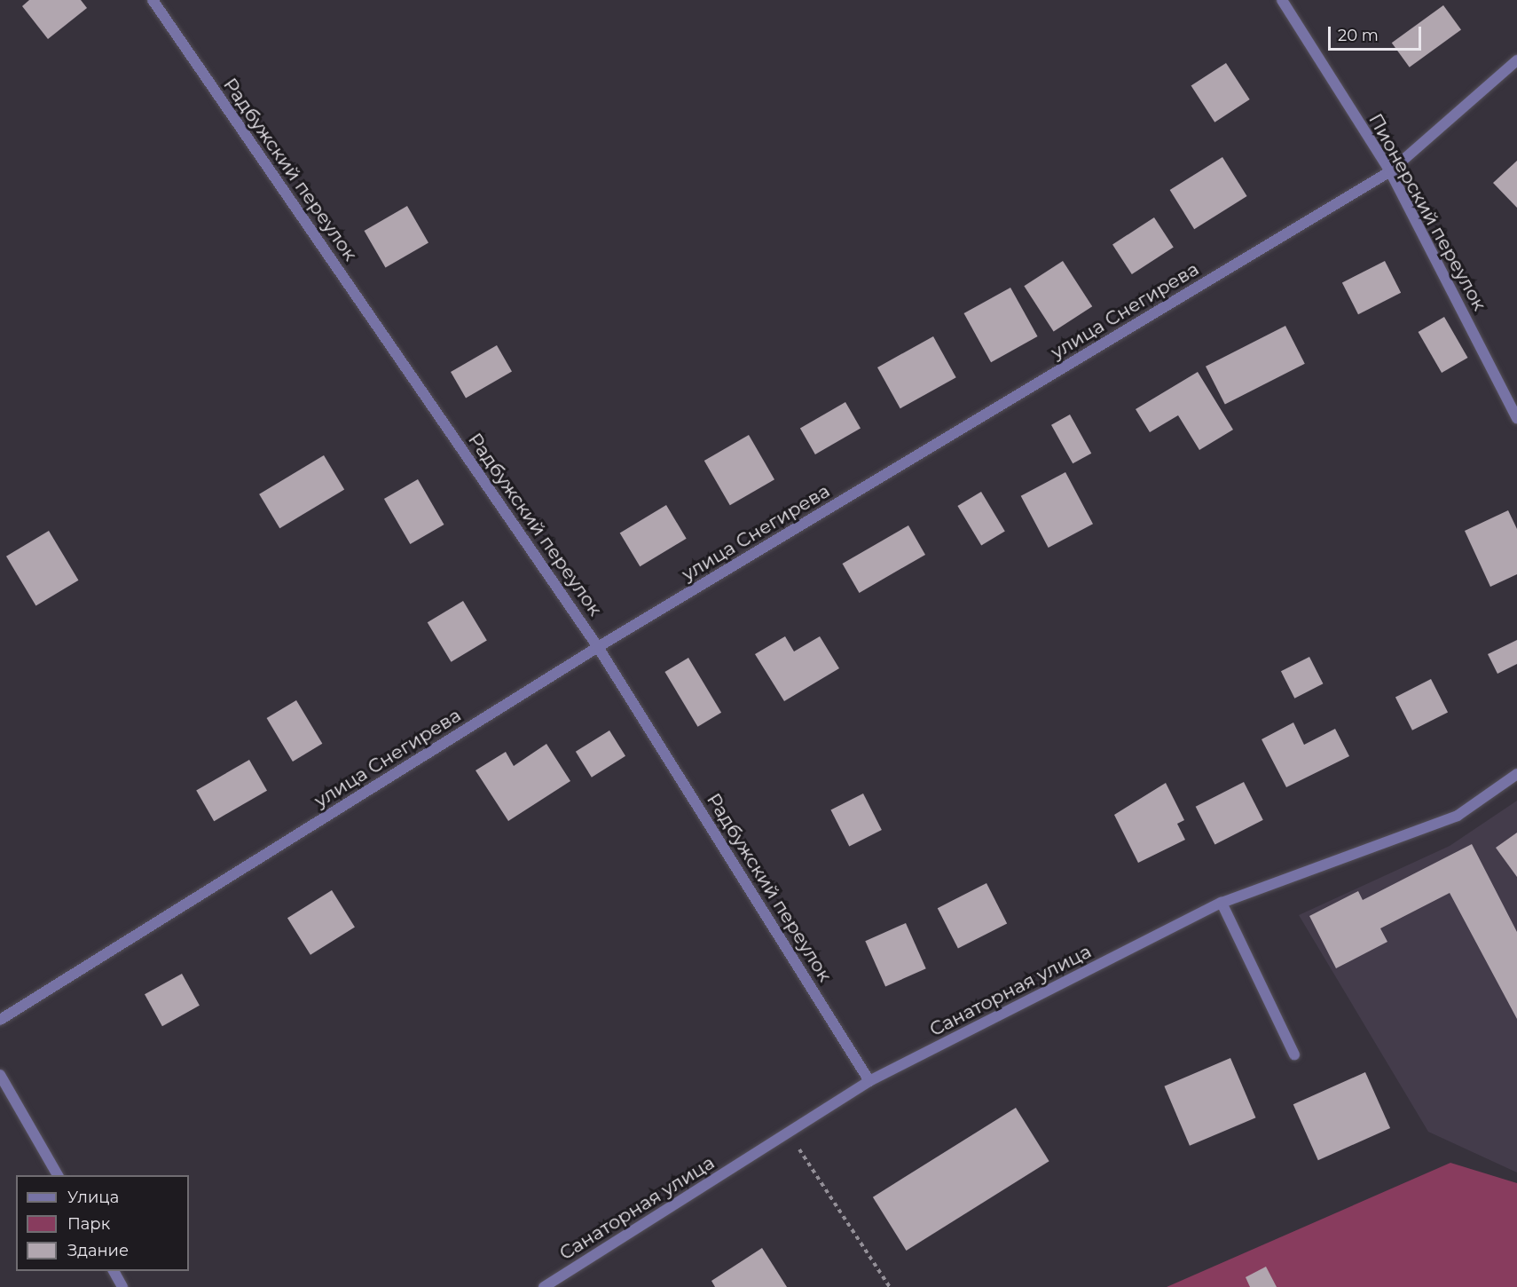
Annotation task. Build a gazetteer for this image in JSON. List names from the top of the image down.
{
  "streets": {
    "street": [
      "Радбужский переулок",
      "Пионерский переулок",
      "улица Снегирева",
      "Санаторная улица"
    ]
  },
  "crossings": [
    ["Радбужский переулок", "улица Снегирева"],
    ["Радбужский переулок", "Санаторная улица"],
    ["Пионерский переулок", "улица Снегирева"]
  ],
  "legend": ["Улица", "Парк", "Здание"],
  "scale_bar": "20 m"
}
